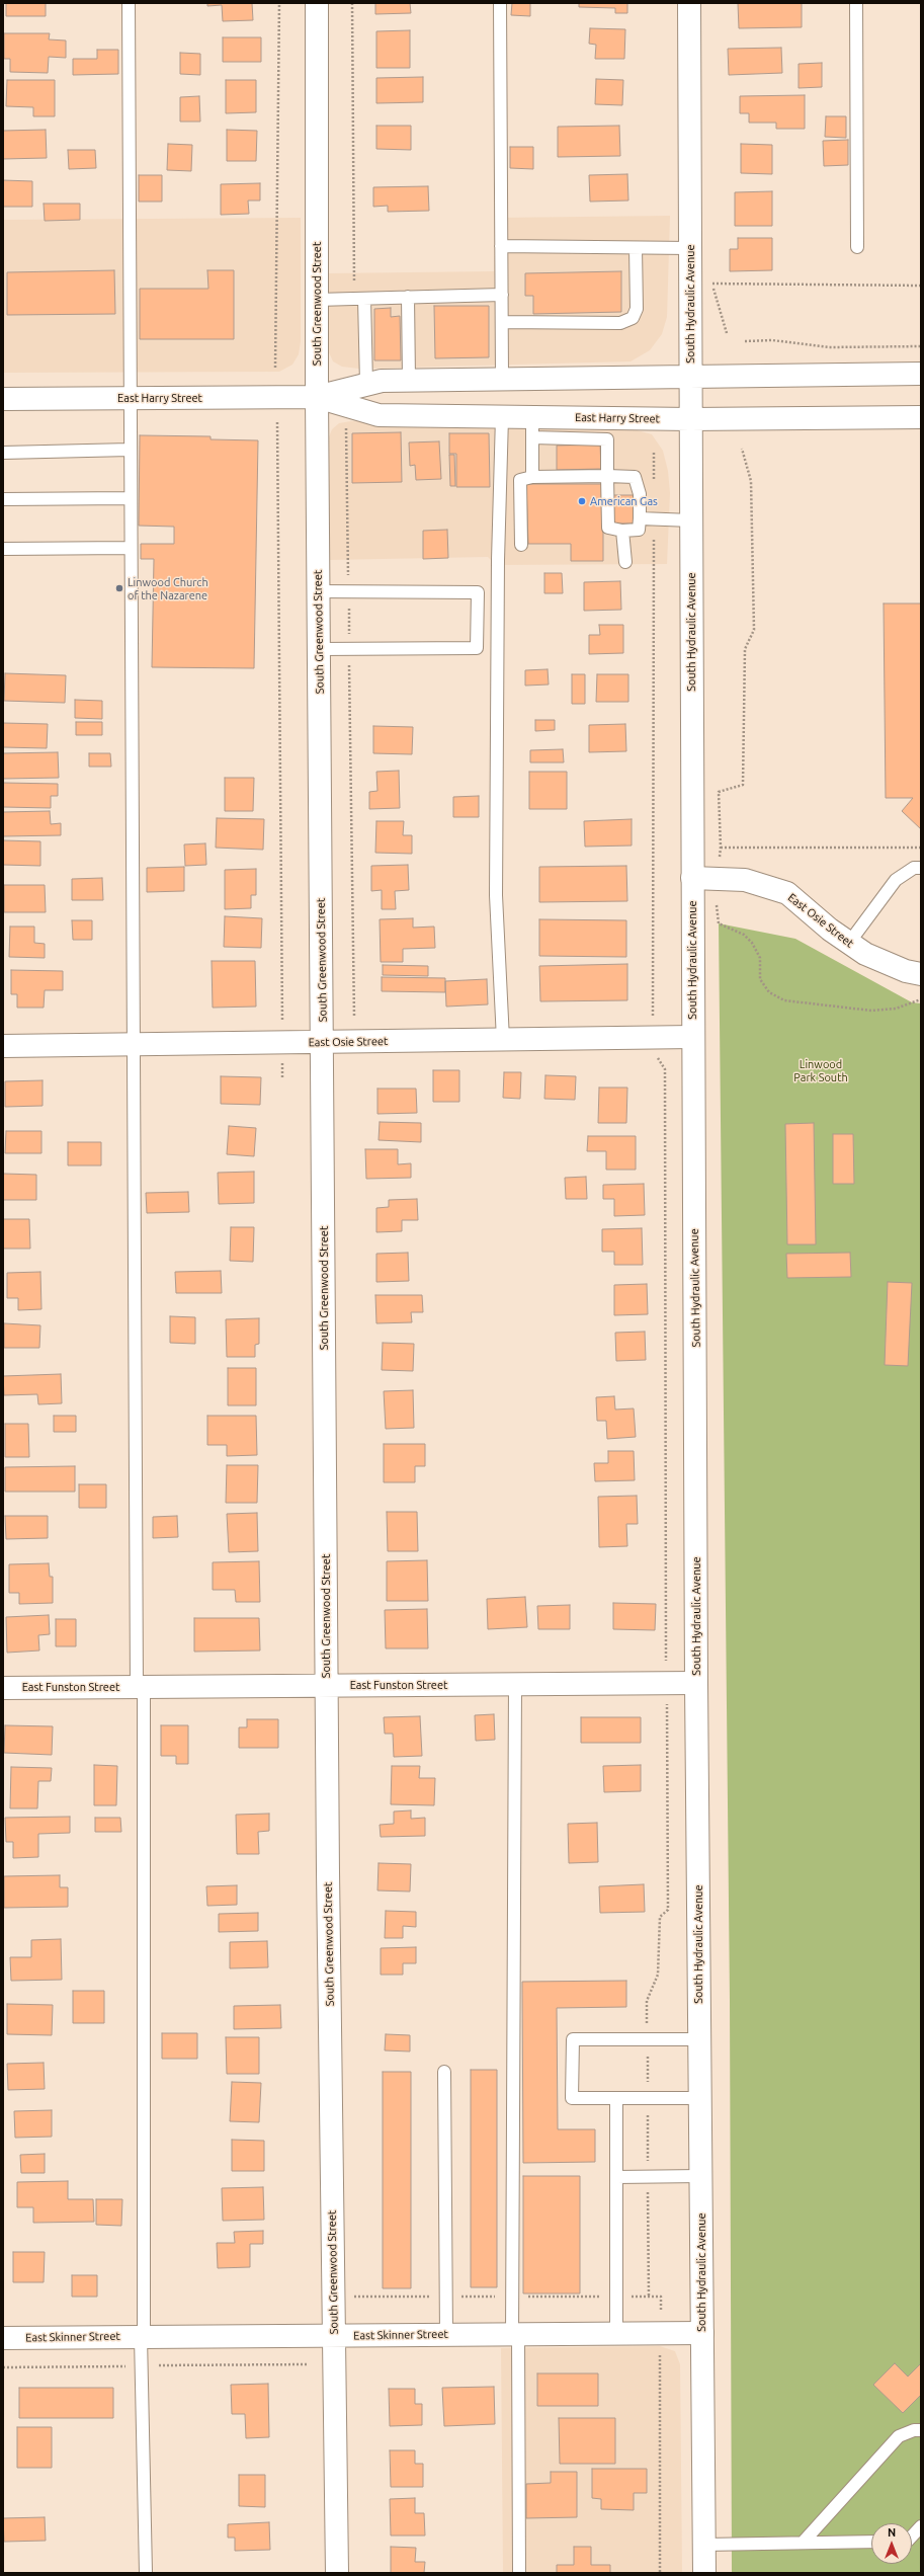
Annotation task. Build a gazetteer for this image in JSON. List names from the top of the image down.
{
  "streets": {
    "street": [
      "South Greenwood Street",
      "South Hydraulic Avenue",
      "East Harry Street",
      "East Osie Street",
      "East Funston Street",
      "East Skinner Street"
    ]
  },
  "crossings": [
    ["South Greenwood Street", "East Harry Street"],
    ["South Greenwood Street", "East Osie Street"],
    ["South Greenwood Street", "East Funston Street"],
    ["South Greenwood Street", "East Skinner Street"],
    ["South Hydraulic Avenue", "East Harry Street"],
    ["South Hydraulic Avenue", "East Osie Street"],
    ["South Hydraulic Avenue", "East Funston Street"],
    ["South Hydraulic Avenue", "East Skinner Street"]
  ],
  "parks": ["Linwood Park South"],
  "places": ["American Gas", "Linwood Church of the Nazarene"],
  "north": "top"
}
